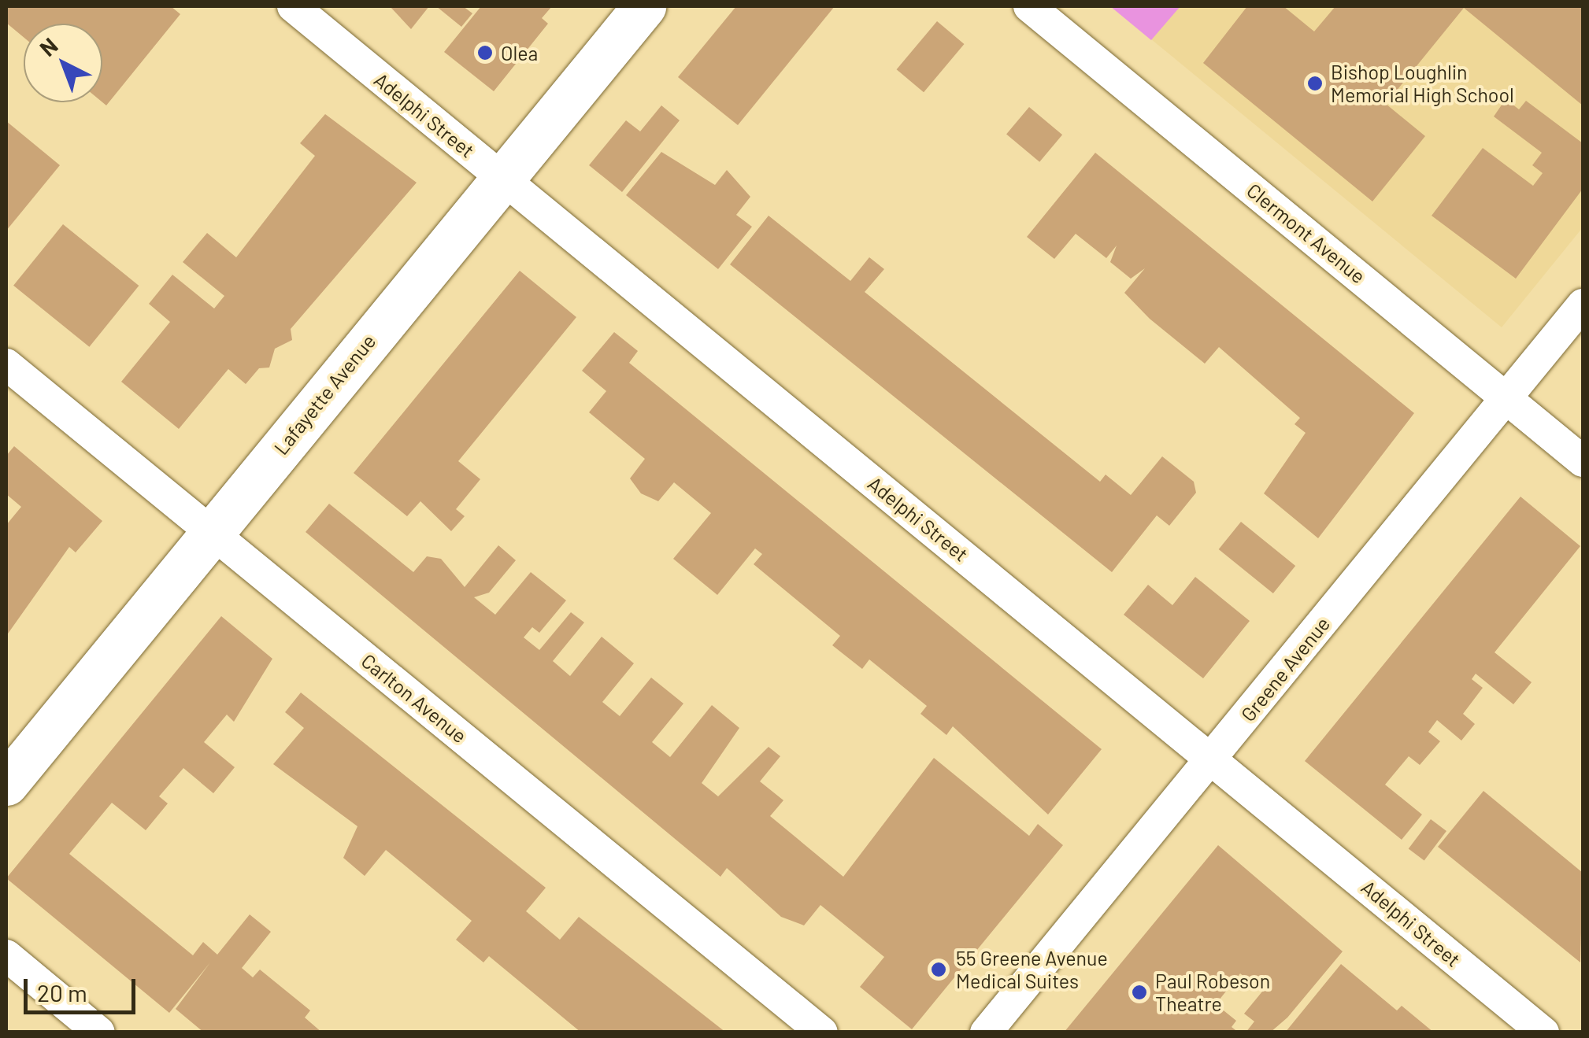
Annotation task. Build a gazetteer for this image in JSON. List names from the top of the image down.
{
  "streets": {
    "main road": ["Lafayette Avenue"],
    "street": [
      "Adelphi Street",
      "Clermont Avenue",
      "Greene Avenue",
      "Carlton Avenue"
    ]
  },
  "crossings": [
    ["Adelphi Street", "Lafayette Avenue"],
    ["Adelphi Street", "Greene Avenue"],
    ["Clermont Avenue", "Greene Avenue"],
    ["Lafayette Avenue", "Carlton Avenue"]
  ],
  "places": [
    "Olea",
    "Bishop Loughlin Memorial High School",
    "55 Greene Avenue Medical Suites",
    "Paul Robeson Theatre"
  ],
  "scale_bar": "20 m",
  "north": "top left"
}
